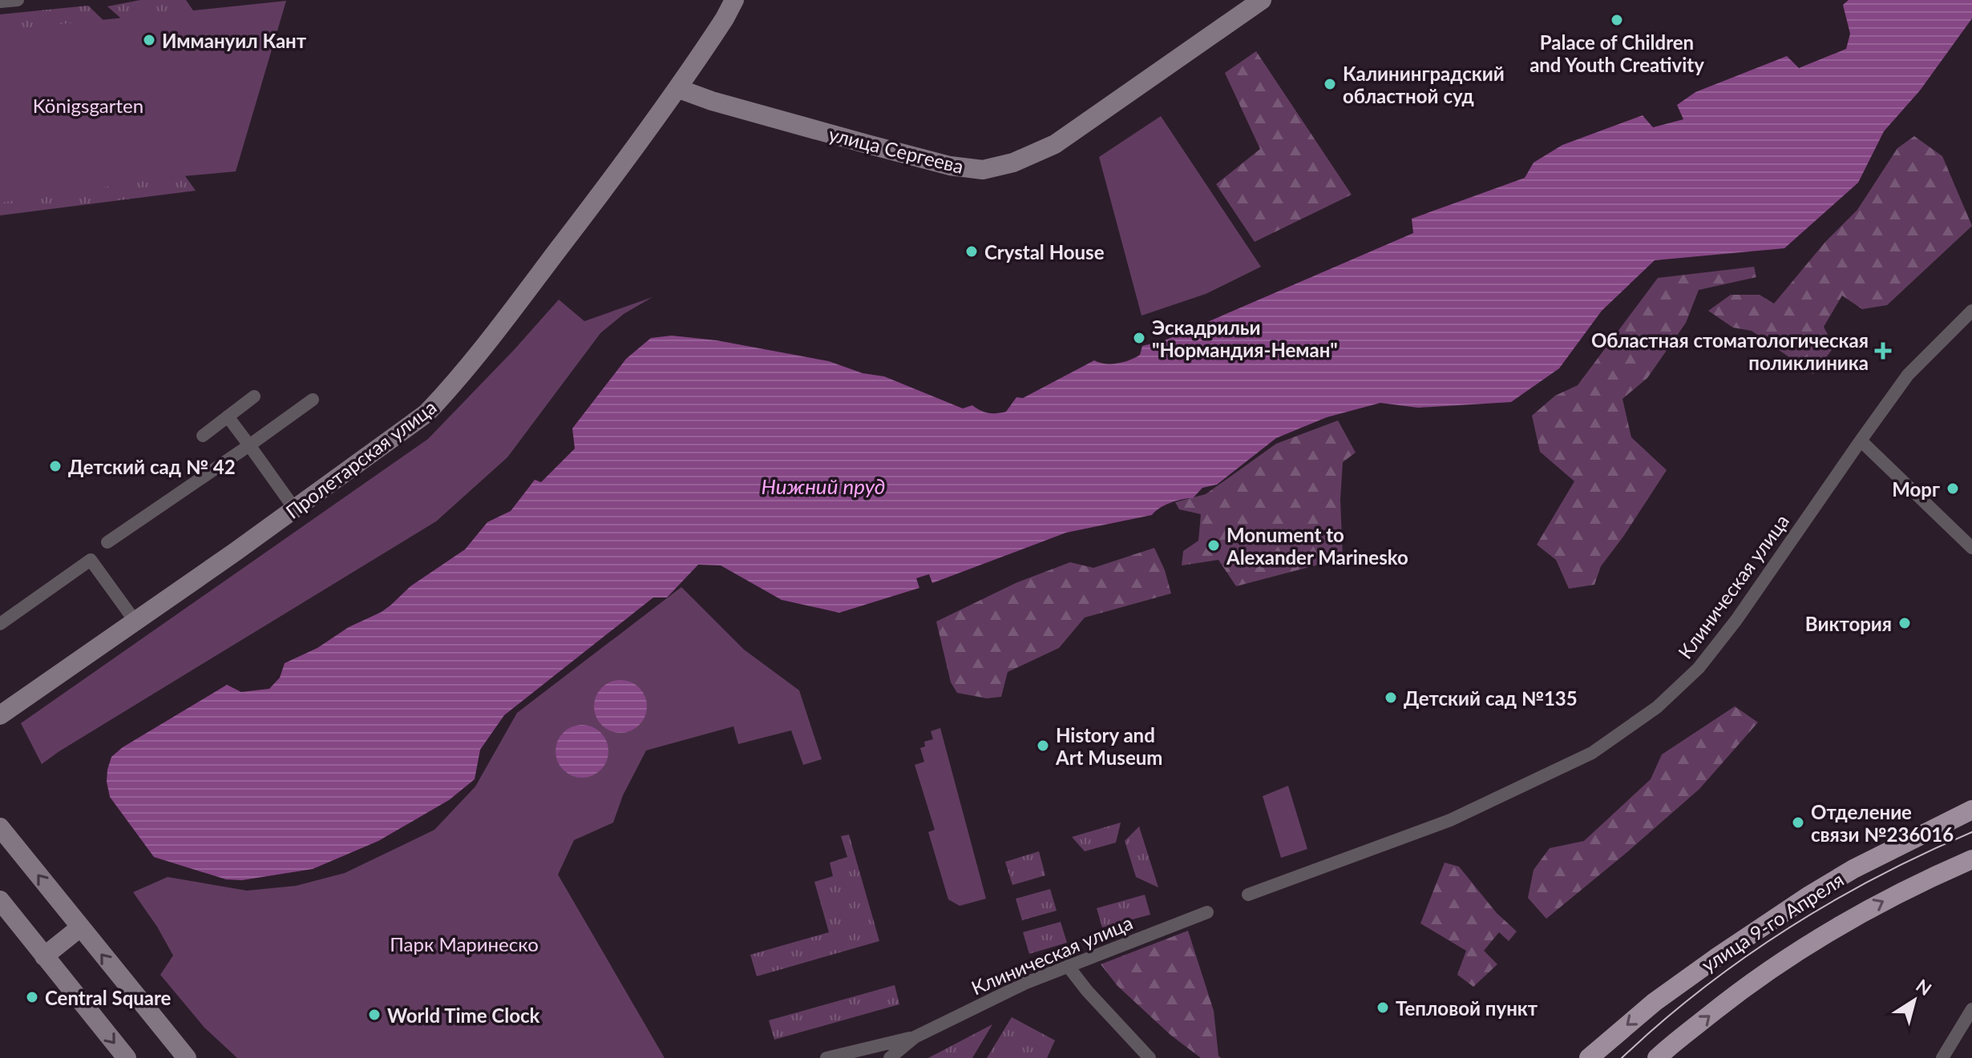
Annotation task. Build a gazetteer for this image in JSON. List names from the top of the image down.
{
  "streets": {
    "main road": ["улица Сергеева", "Пролетарская улица", "улица 9-го Апреля"],
    "street": ["Клиническая улица"]
  },
  "crossings": [
    ["улица Сергеева", "Пролетарская улица"]
  ],
  "water": ["Нижний пруд"],
  "parks": ["Königsgarten", "Парк Маринеско"],
  "places": {
    "other": [
      "Palace of Children and Youth Creativity",
      "Иммануил Кант",
      "Калининградский областной суд",
      "Crystal House",
      "Эскадрильи \"Нормандия-Неман\"",
      "Детский сад № 42",
      "Морг",
      "Monument to Alexander Marinesko",
      "Виктория",
      "Детский сад №135",
      "History and Art Museum",
      "Отделение связи №236016",
      "Central Square",
      "Тепловой пункт",
      "World Time Clock"
    ],
    "health": ["Областная стоматологическая поликлиника"]
  },
  "north": "top right"
}
